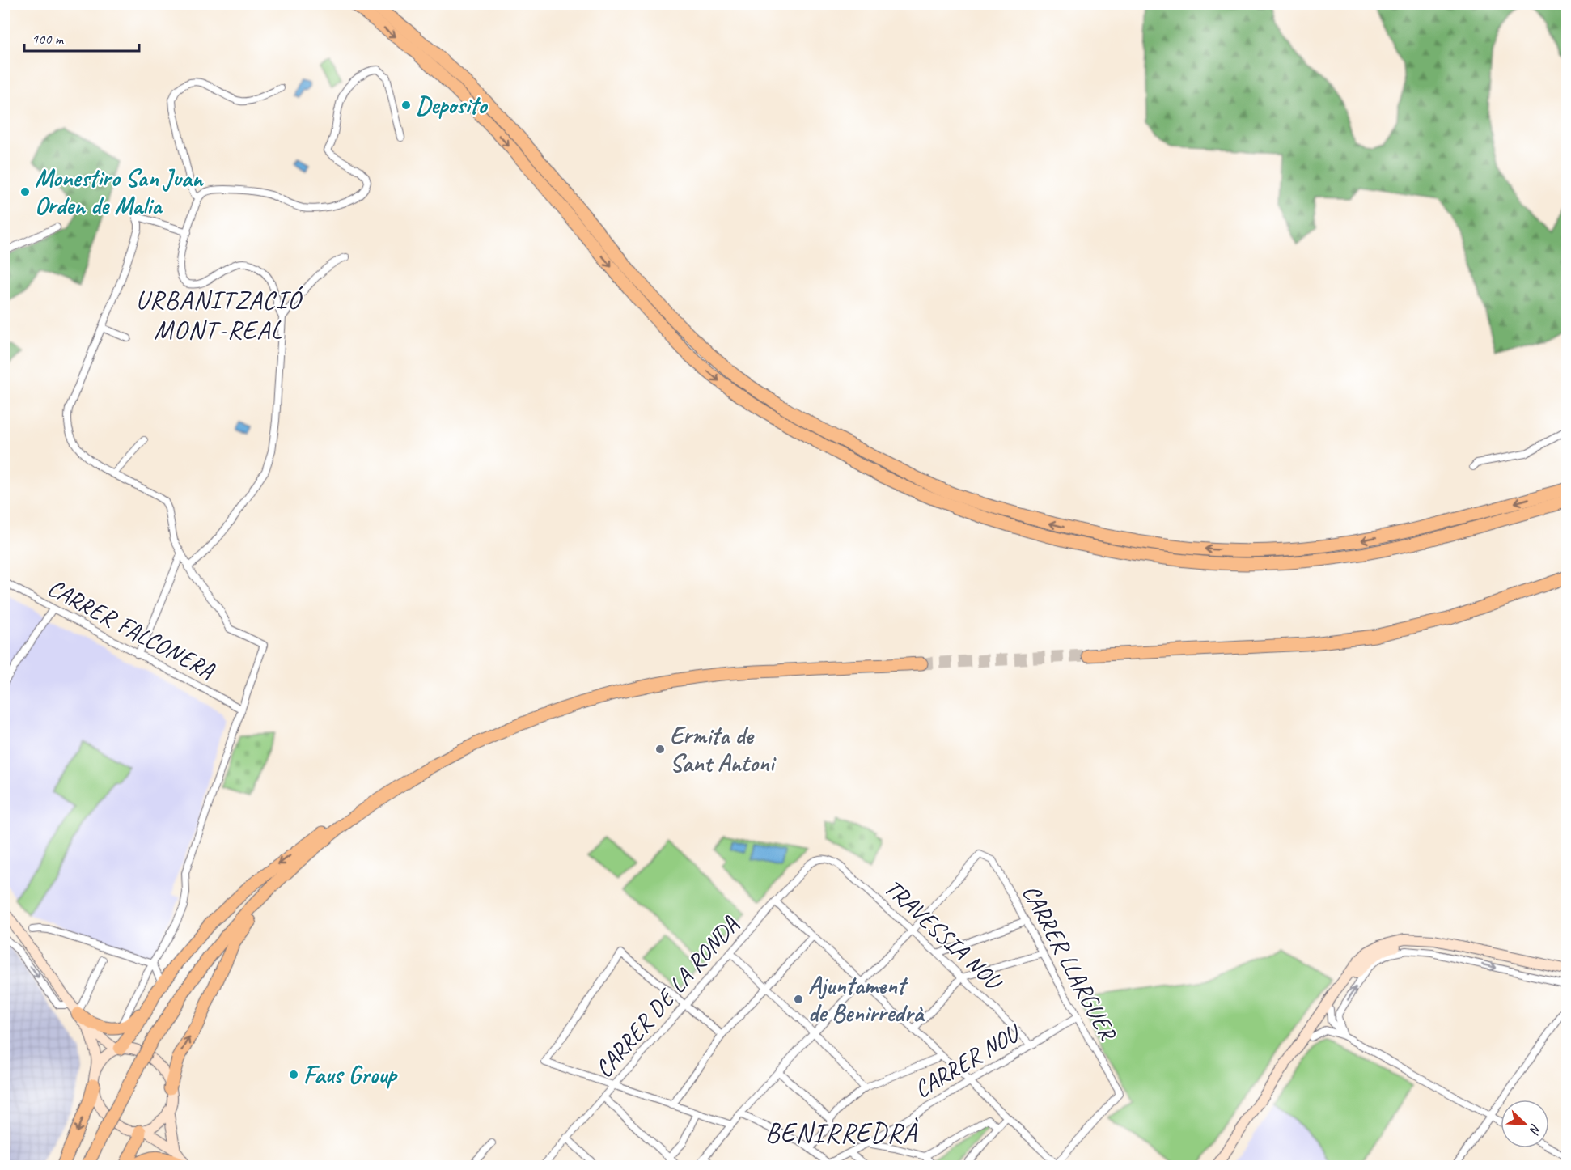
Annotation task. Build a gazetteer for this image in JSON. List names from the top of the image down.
{
  "streets": {
    "street": [
      "CARRER FALCONERA",
      "TRAVESSIA NOU",
      "CARRER LLARGUER",
      "CARRER DE LA RONDA",
      "CARRER NOU"
    ]
  },
  "crossings": [
    ["TRAVESSIA NOU", "CARRER LLARGUER"],
    ["TRAVESSIA NOU", "CARRER DE LA RONDA"],
    ["TRAVESSIA NOU", "CARRER NOU"],
    ["CARRER LLARGUER", "CARRER NOU"]
  ],
  "districts": ["URBANITZACIÓ MONT-REAL", "BENIRREDRÀ"],
  "places": [
    "Deposito",
    "Monestiro San Juan Orden de Malia",
    "Ermita de Sant Antoni",
    "Ajuntament de Benirredrà",
    "Faus Group"
  ],
  "scale_bar": "100 m",
  "north": "bottom right"
}
